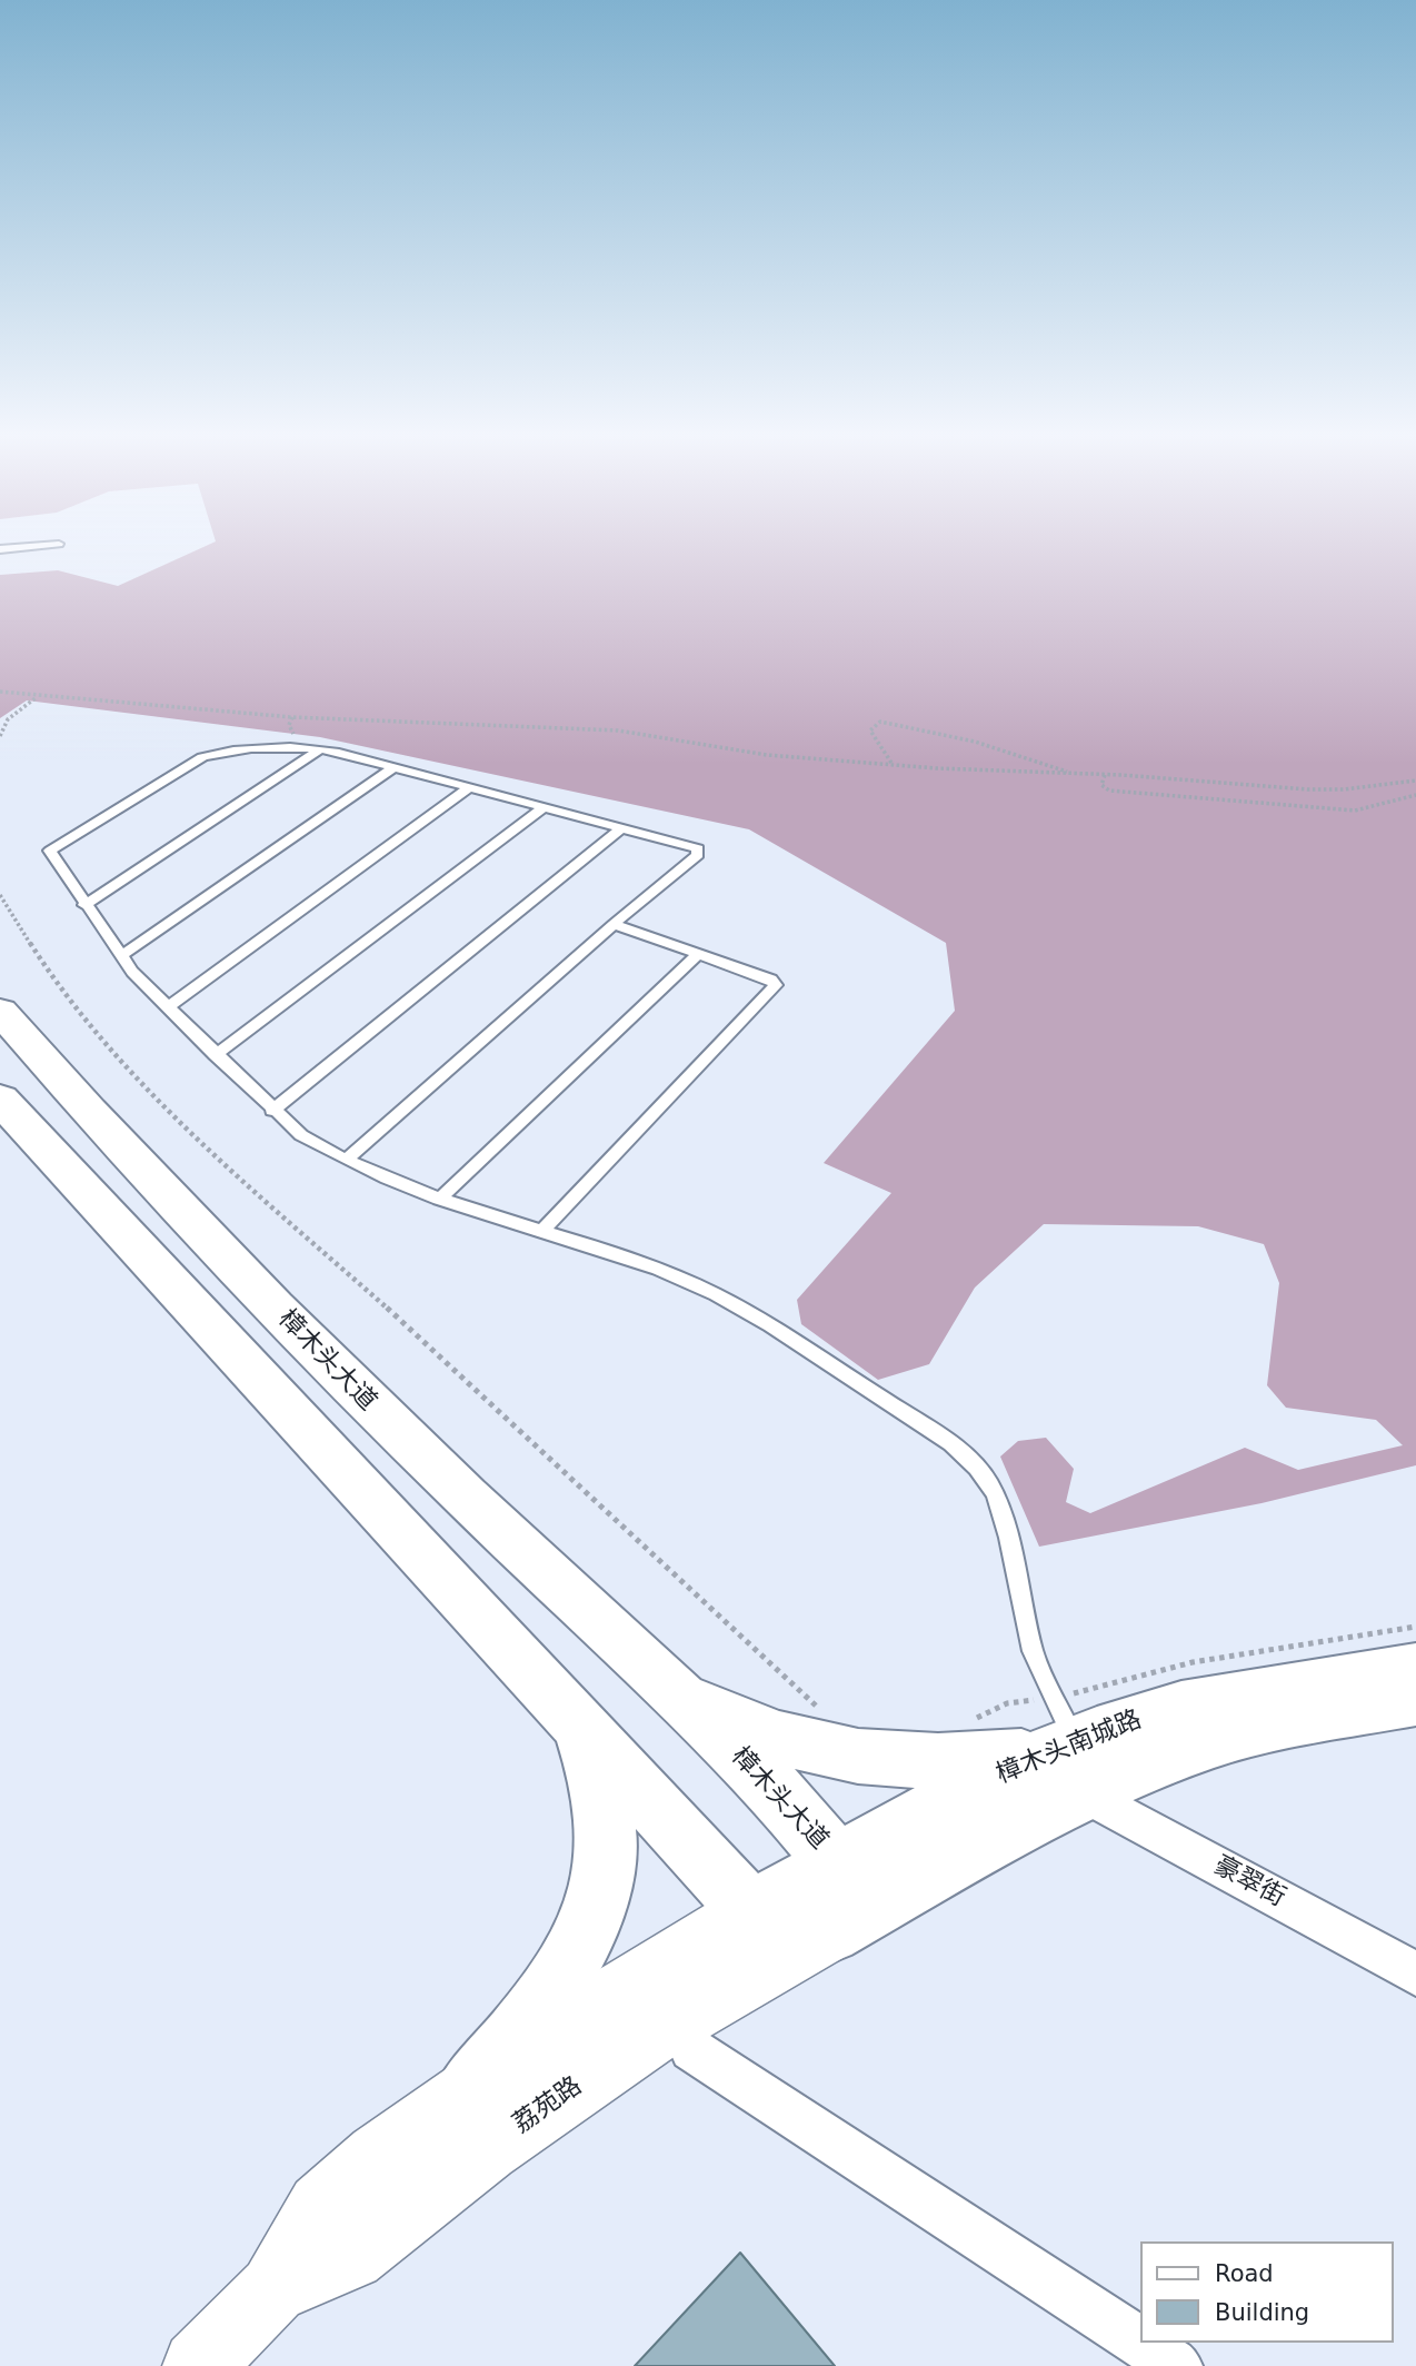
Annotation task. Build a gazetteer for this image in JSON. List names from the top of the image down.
{
  "streets": {
    "main road": ["樟木头大道", "樟木头南城路", "荔苑路"],
    "street": ["豪翠街"]
  },
  "crossings": [
    ["樟木头大道", "樟木头南城路"],
    ["樟木头大道", "荔苑路"],
    ["樟木头南城路", "豪翠街"],
    ["樟木头南城路", "荔苑路"]
  ],
  "legend": ["Road", "Building"]
}
